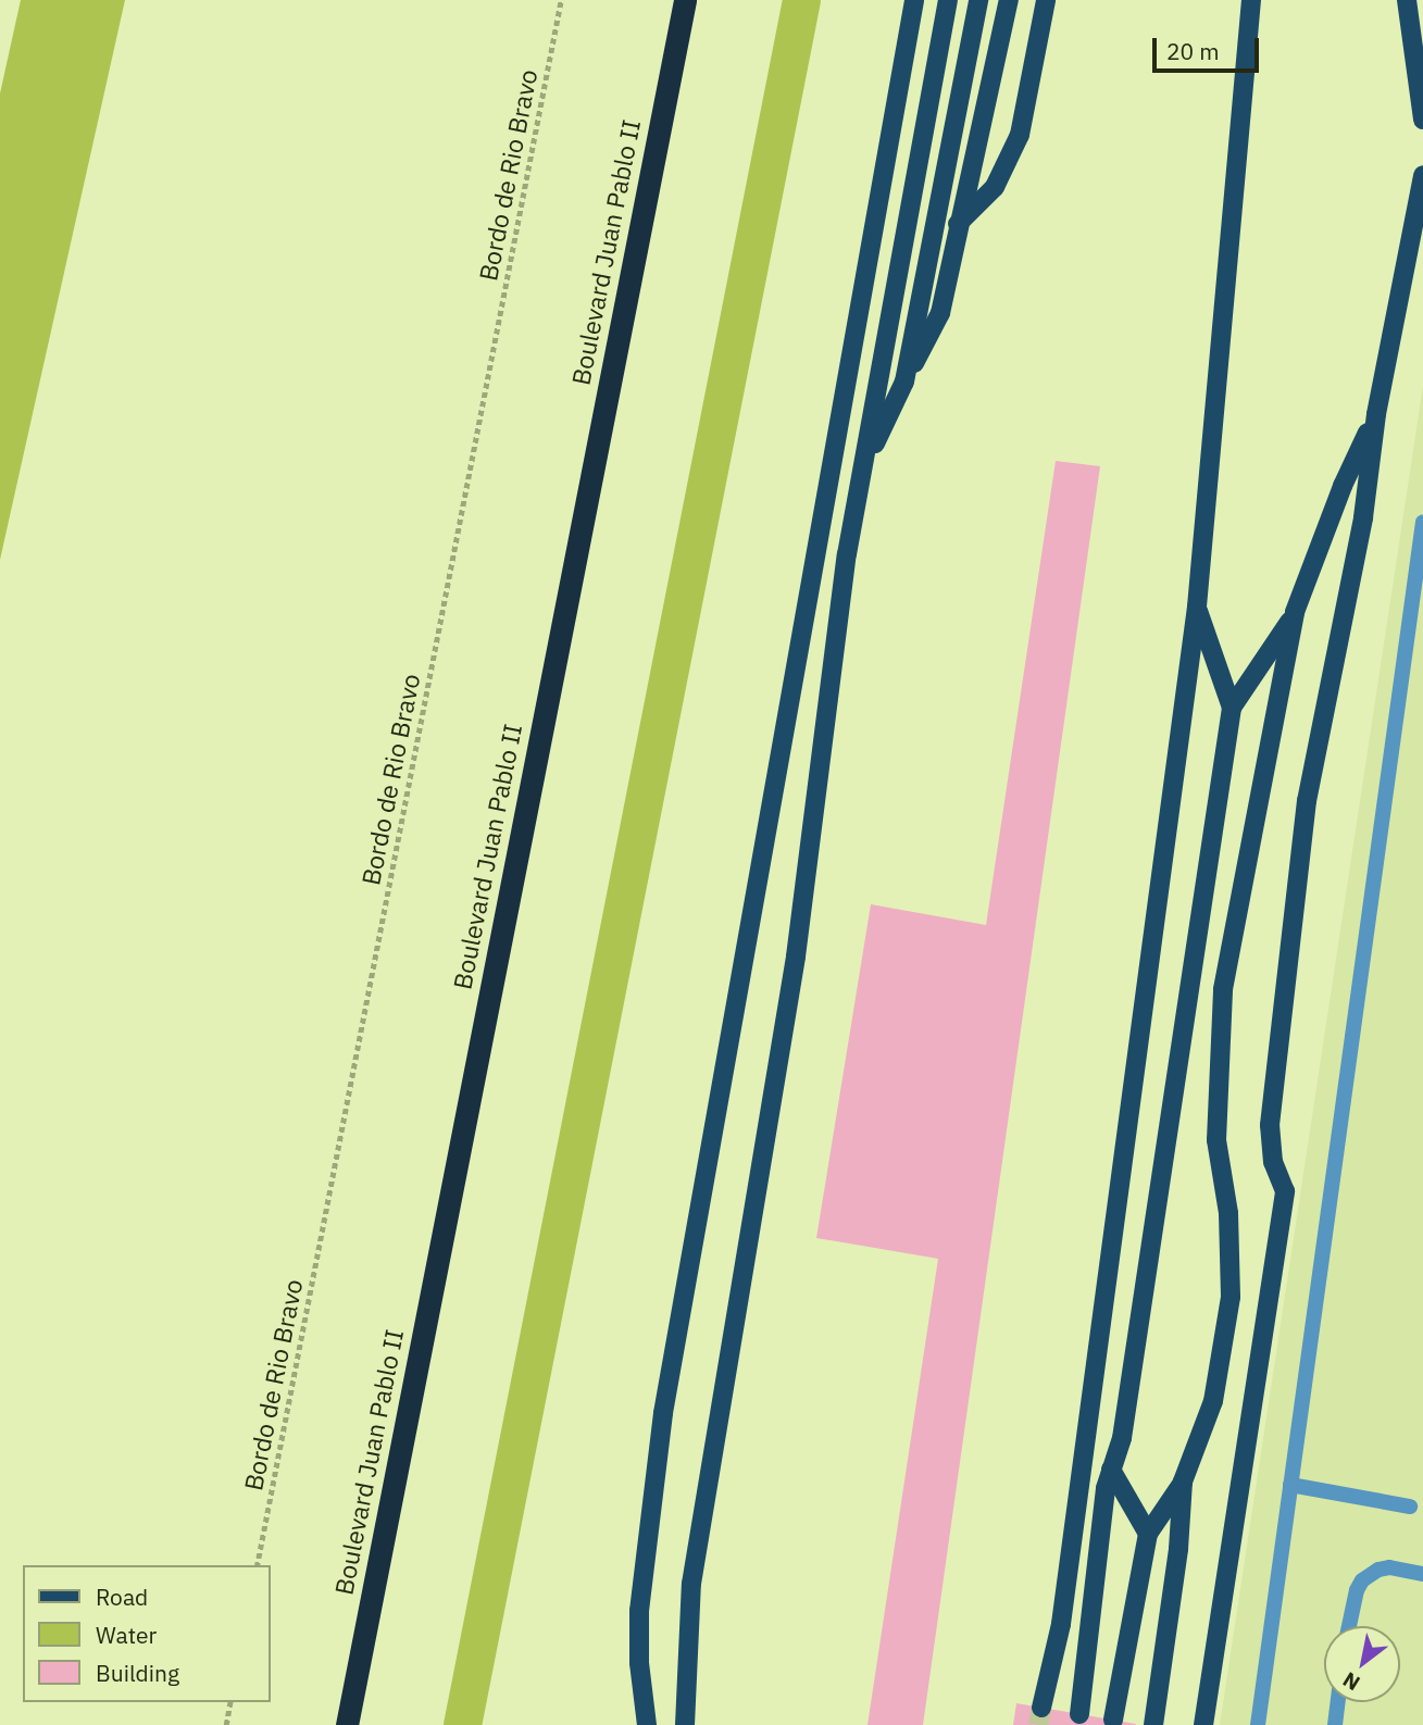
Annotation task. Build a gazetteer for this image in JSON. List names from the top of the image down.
{
  "streets": {
    "highway": ["Boulevard Juan Pablo II"],
    "path": ["Bordo de Rio Bravo"]
  },
  "legend": ["Road", "Water", "Building"],
  "scale_bar": "20 m",
  "north": "bottom left"
}
